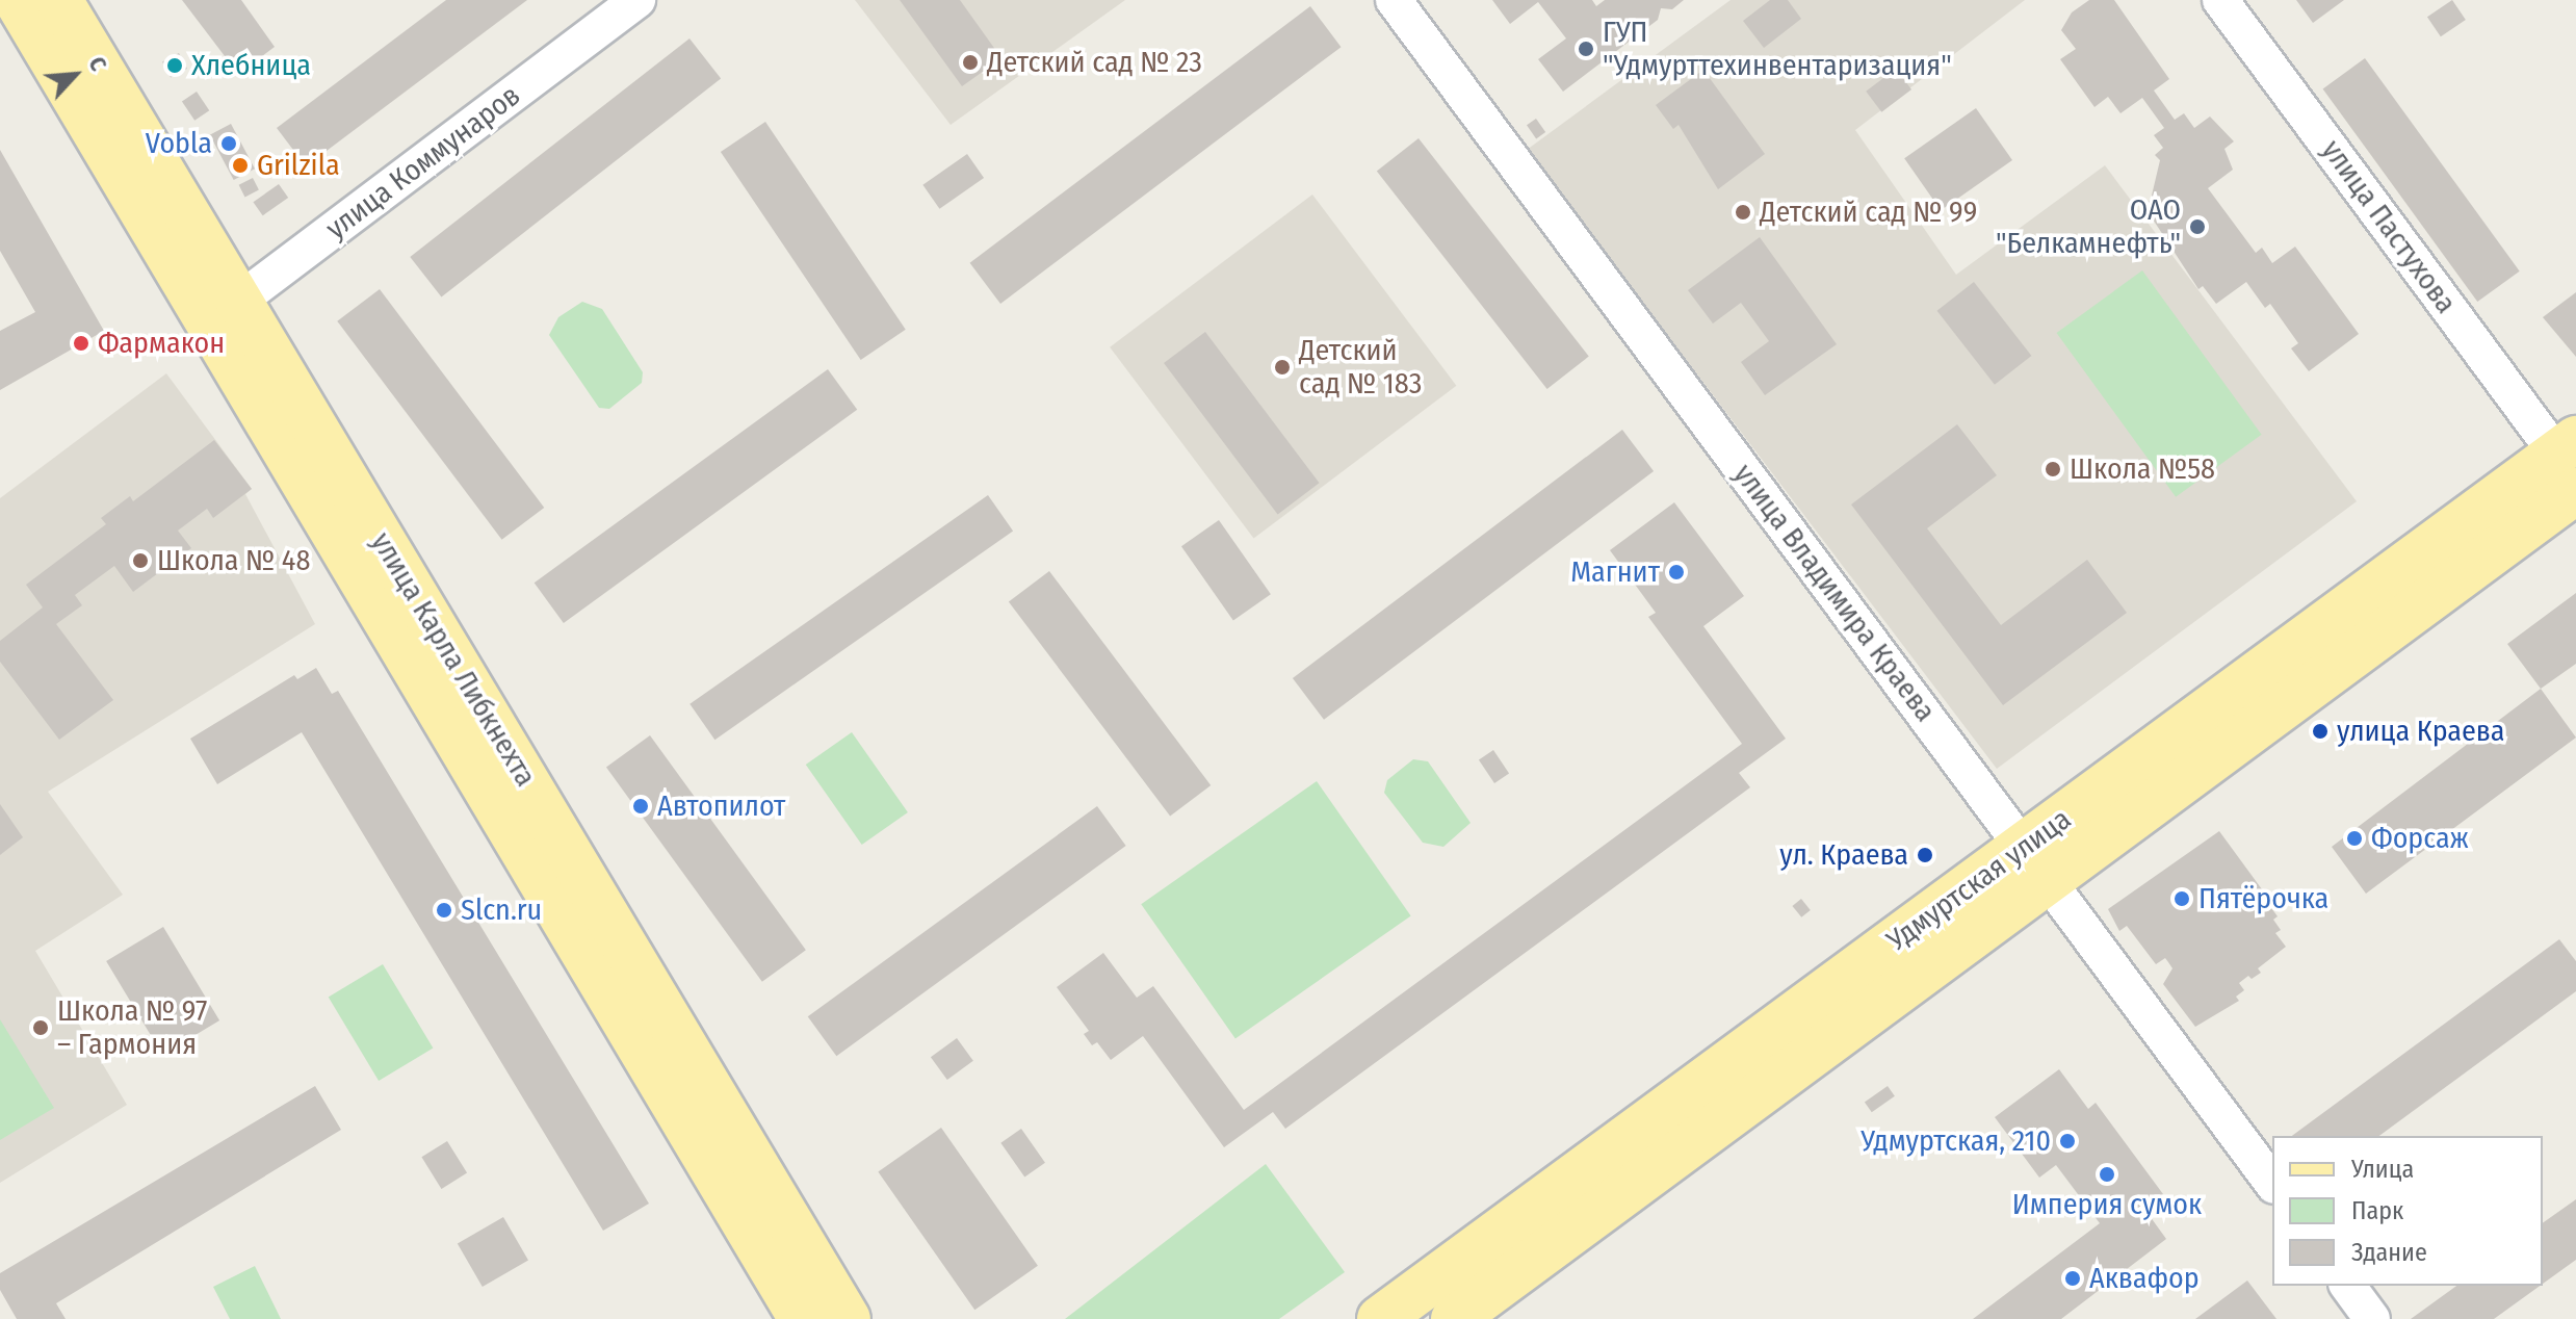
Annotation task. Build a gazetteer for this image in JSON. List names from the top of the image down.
{
  "streets": {
    "main road": ["улица Карла Либкнехта", "Удмуртская улица"],
    "street": ["улица Коммунаров", "улица Пастухова", "улица Владимира Краева"]
  },
  "crossings": [
    ["улица Коммунаров", "улица Карла Либкнехта"],
    ["улица Пастухова", "Удмуртская улица"],
    ["улица Владимира Краева", "Удмуртская улица"]
  ],
  "places": [
    "ГУП \"Удмурттехинвентаризация\"",
    "Детский сад № 23",
    "Хлебница",
    "Vobla",
    "Grilzila",
    "Детский сад № 99",
    "ОАО \"Белкамнефть\"",
    "Фармакон",
    "Детский сад № 183",
    "Школа №58",
    "Школа № 48",
    "Магнит",
    "улица Краева",
    "Автопилот",
    "Форсаж",
    "ул. Краева",
    "Пятёрочка",
    "Slcn.ru",
    "Школа № 97 – Гармония",
    "Удмуртская, 210",
    "Империя сумок",
    "Аквафор"
  ],
  "legend": ["Улица", "Парк", "Здание"],
  "north": "top right"
}
